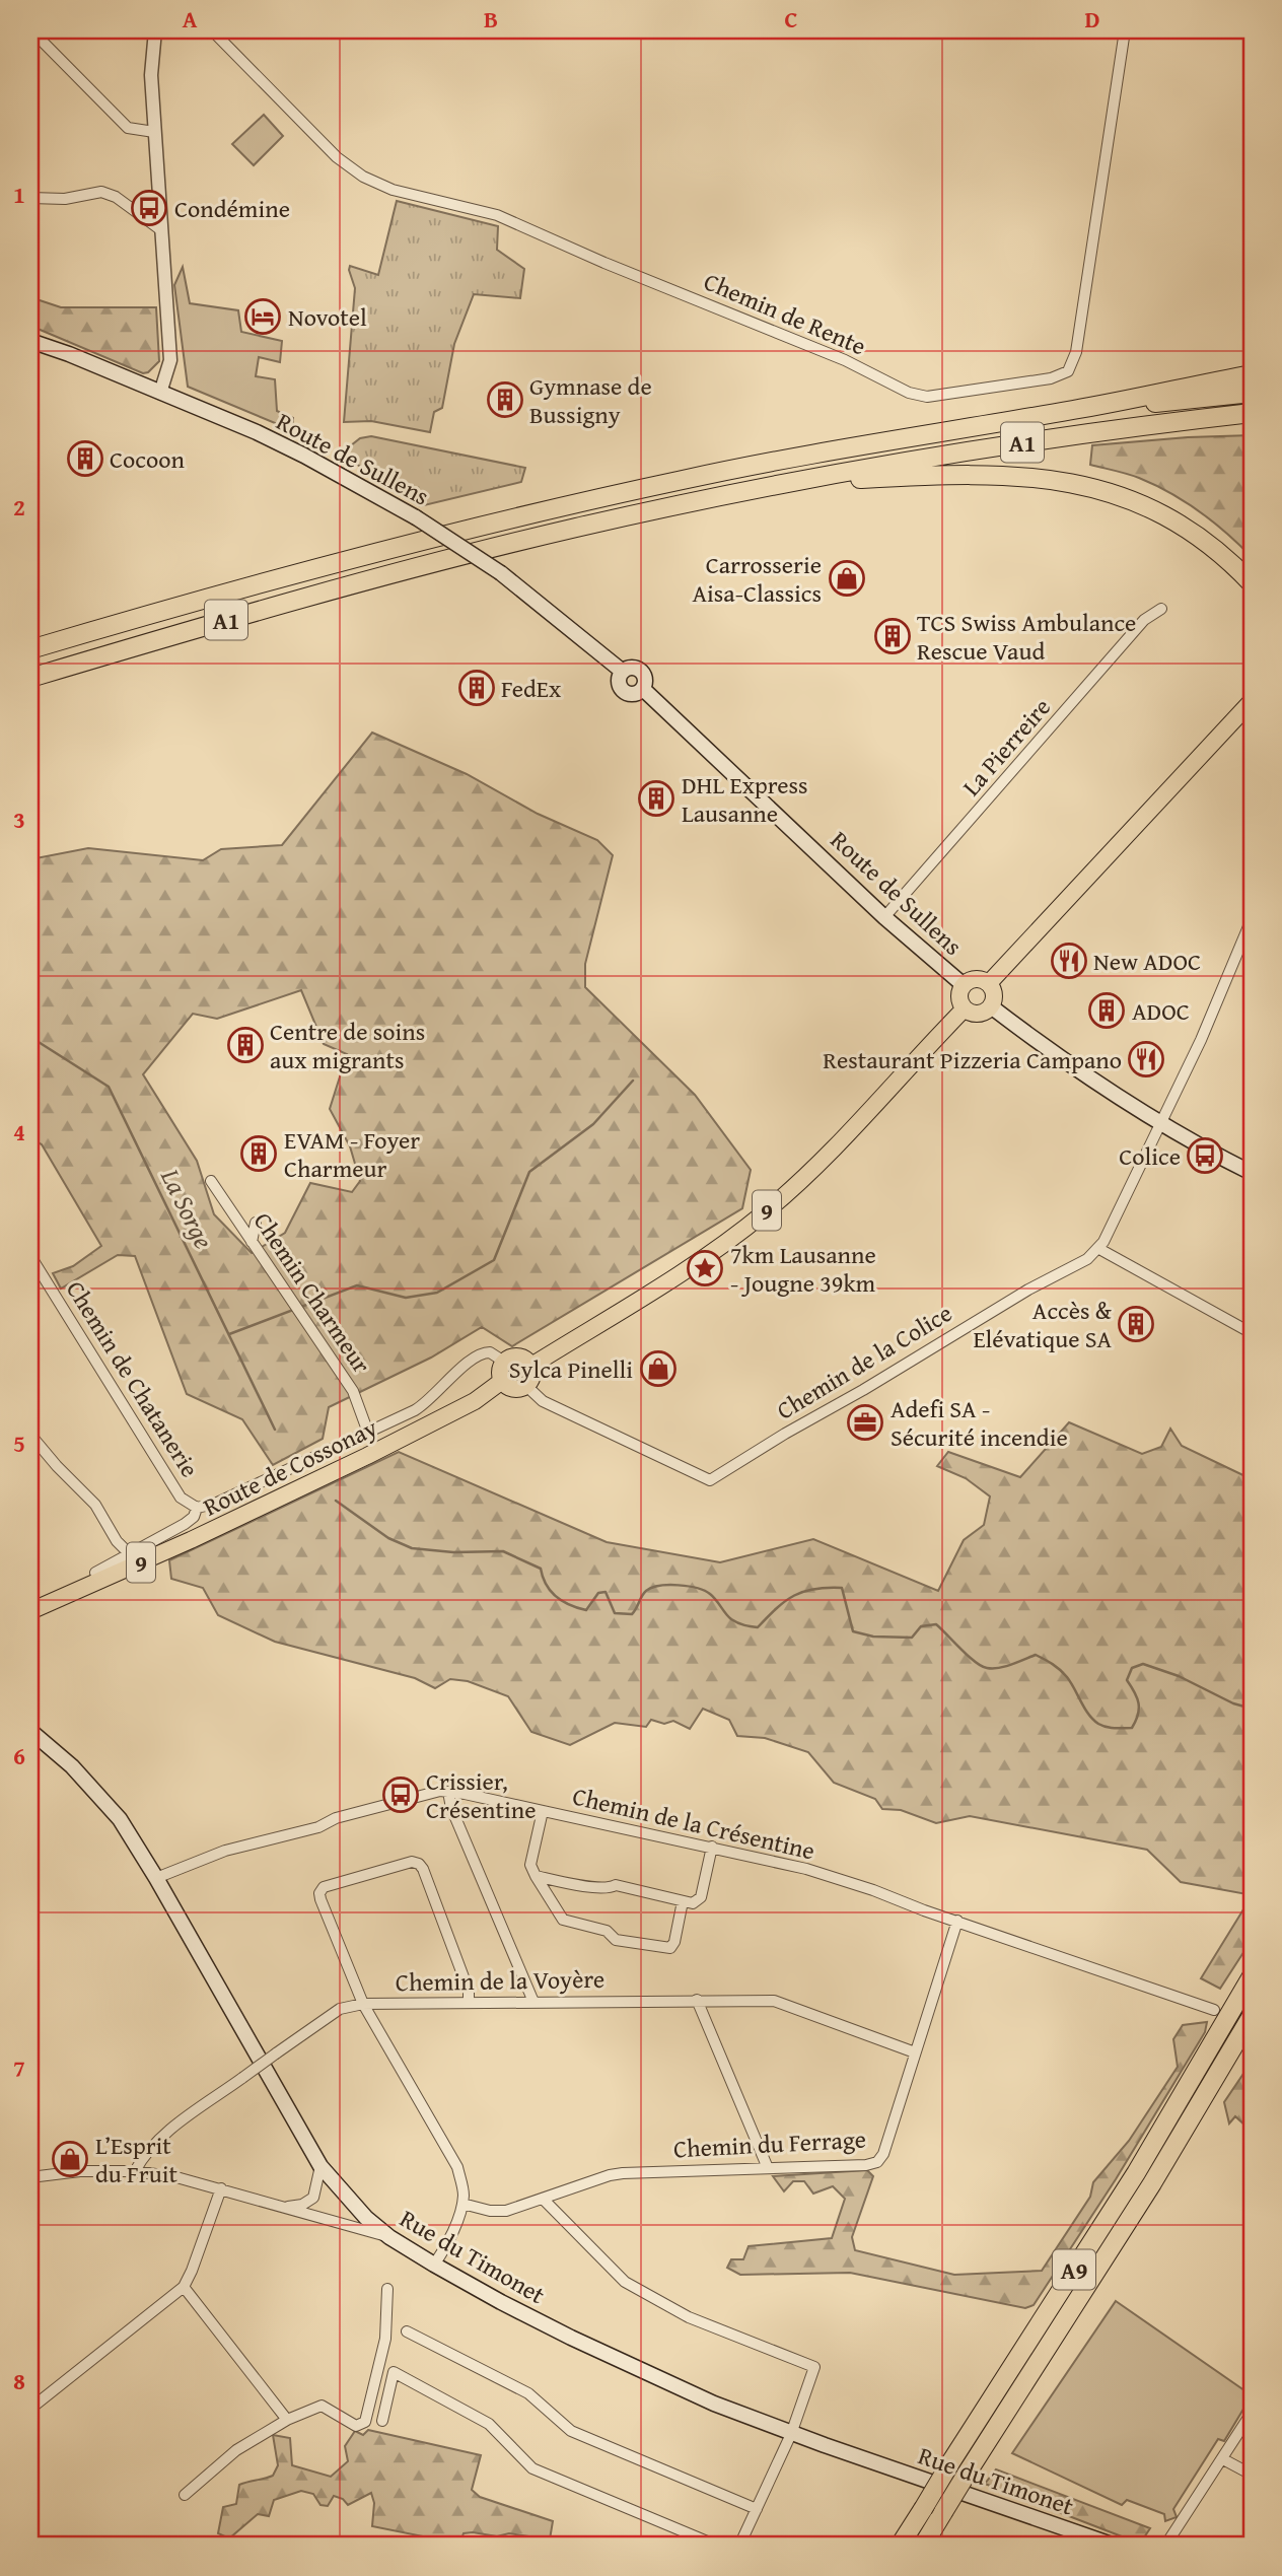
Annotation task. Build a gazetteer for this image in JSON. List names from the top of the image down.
{
  "streets": {
    "highway": ["A1", "A9"],
    "main road": [
      "Route de Sullens",
      "9",
      "Route de Cossonay",
      "Rue du Timonet"
    ],
    "street": [
      "Chemin de Rente",
      "La Pierreire",
      "Chemin Charmeur",
      "Chemin de la Colice",
      "Chemin de Chatanerie",
      "Chemin de la Crésentine",
      "Chemin de la Voyère",
      "Chemin du Ferrage"
    ]
  },
  "crossings": [
    ["Route de Sullens", "La Pierreire"],
    ["Route de Sullens", "9"],
    ["9", "Chemin de la Colice"],
    ["9", "Chemin de Chatanerie"],
    ["9", "Route de Cossonay"],
    ["Chemin Charmeur", "Chemin de Chatanerie"],
    ["Chemin de la Colice", "Chemin de Chatanerie"],
    ["Chemin de la Colice", "Route de Cossonay"],
    ["Chemin de Chatanerie", "Route de Cossonay"],
    ["Chemin de la Crésentine", "Chemin du Ferrage"],
    ["Chemin de la Crésentine", "Rue du Timonet"],
    ["Chemin de la Voyère", "Chemin du Ferrage"]
  ],
  "water": ["La Sorge"],
  "places": {
    "bus stop": ["Condémine", "Colice", "Crissier, Crésentine"],
    "hotel": ["Novotel"],
    "building": [
      "Gymnase de Bussigny",
      "Cocoon",
      "TCS Swiss Ambulance Rescue Vaud",
      "FedEx",
      "DHL Express Lausanne",
      "ADOC",
      "Centre de soins aux migrants",
      "EVAM - Foyer Charmeur",
      "Accès & Elévatique SA"
    ],
    "shop": ["Carrosserie Aisa-Classics", "Sylca Pinelli", "L’Esprit du Fruit"],
    "restaurant": ["New ADOC", "Restaurant Pizzeria Campano"],
    "place": ["7km Lausanne - Jougne 39km"],
    "office": ["Adefi SA - Sécurité incendie"]
  },
  "grid": {
    "columns": [
      "A",
      "B",
      "C",
      "D"
    ],
    "rows": [
      "1",
      "2",
      "3",
      "4",
      "5",
      "6",
      "7",
      "8"
    ]
  }
}
